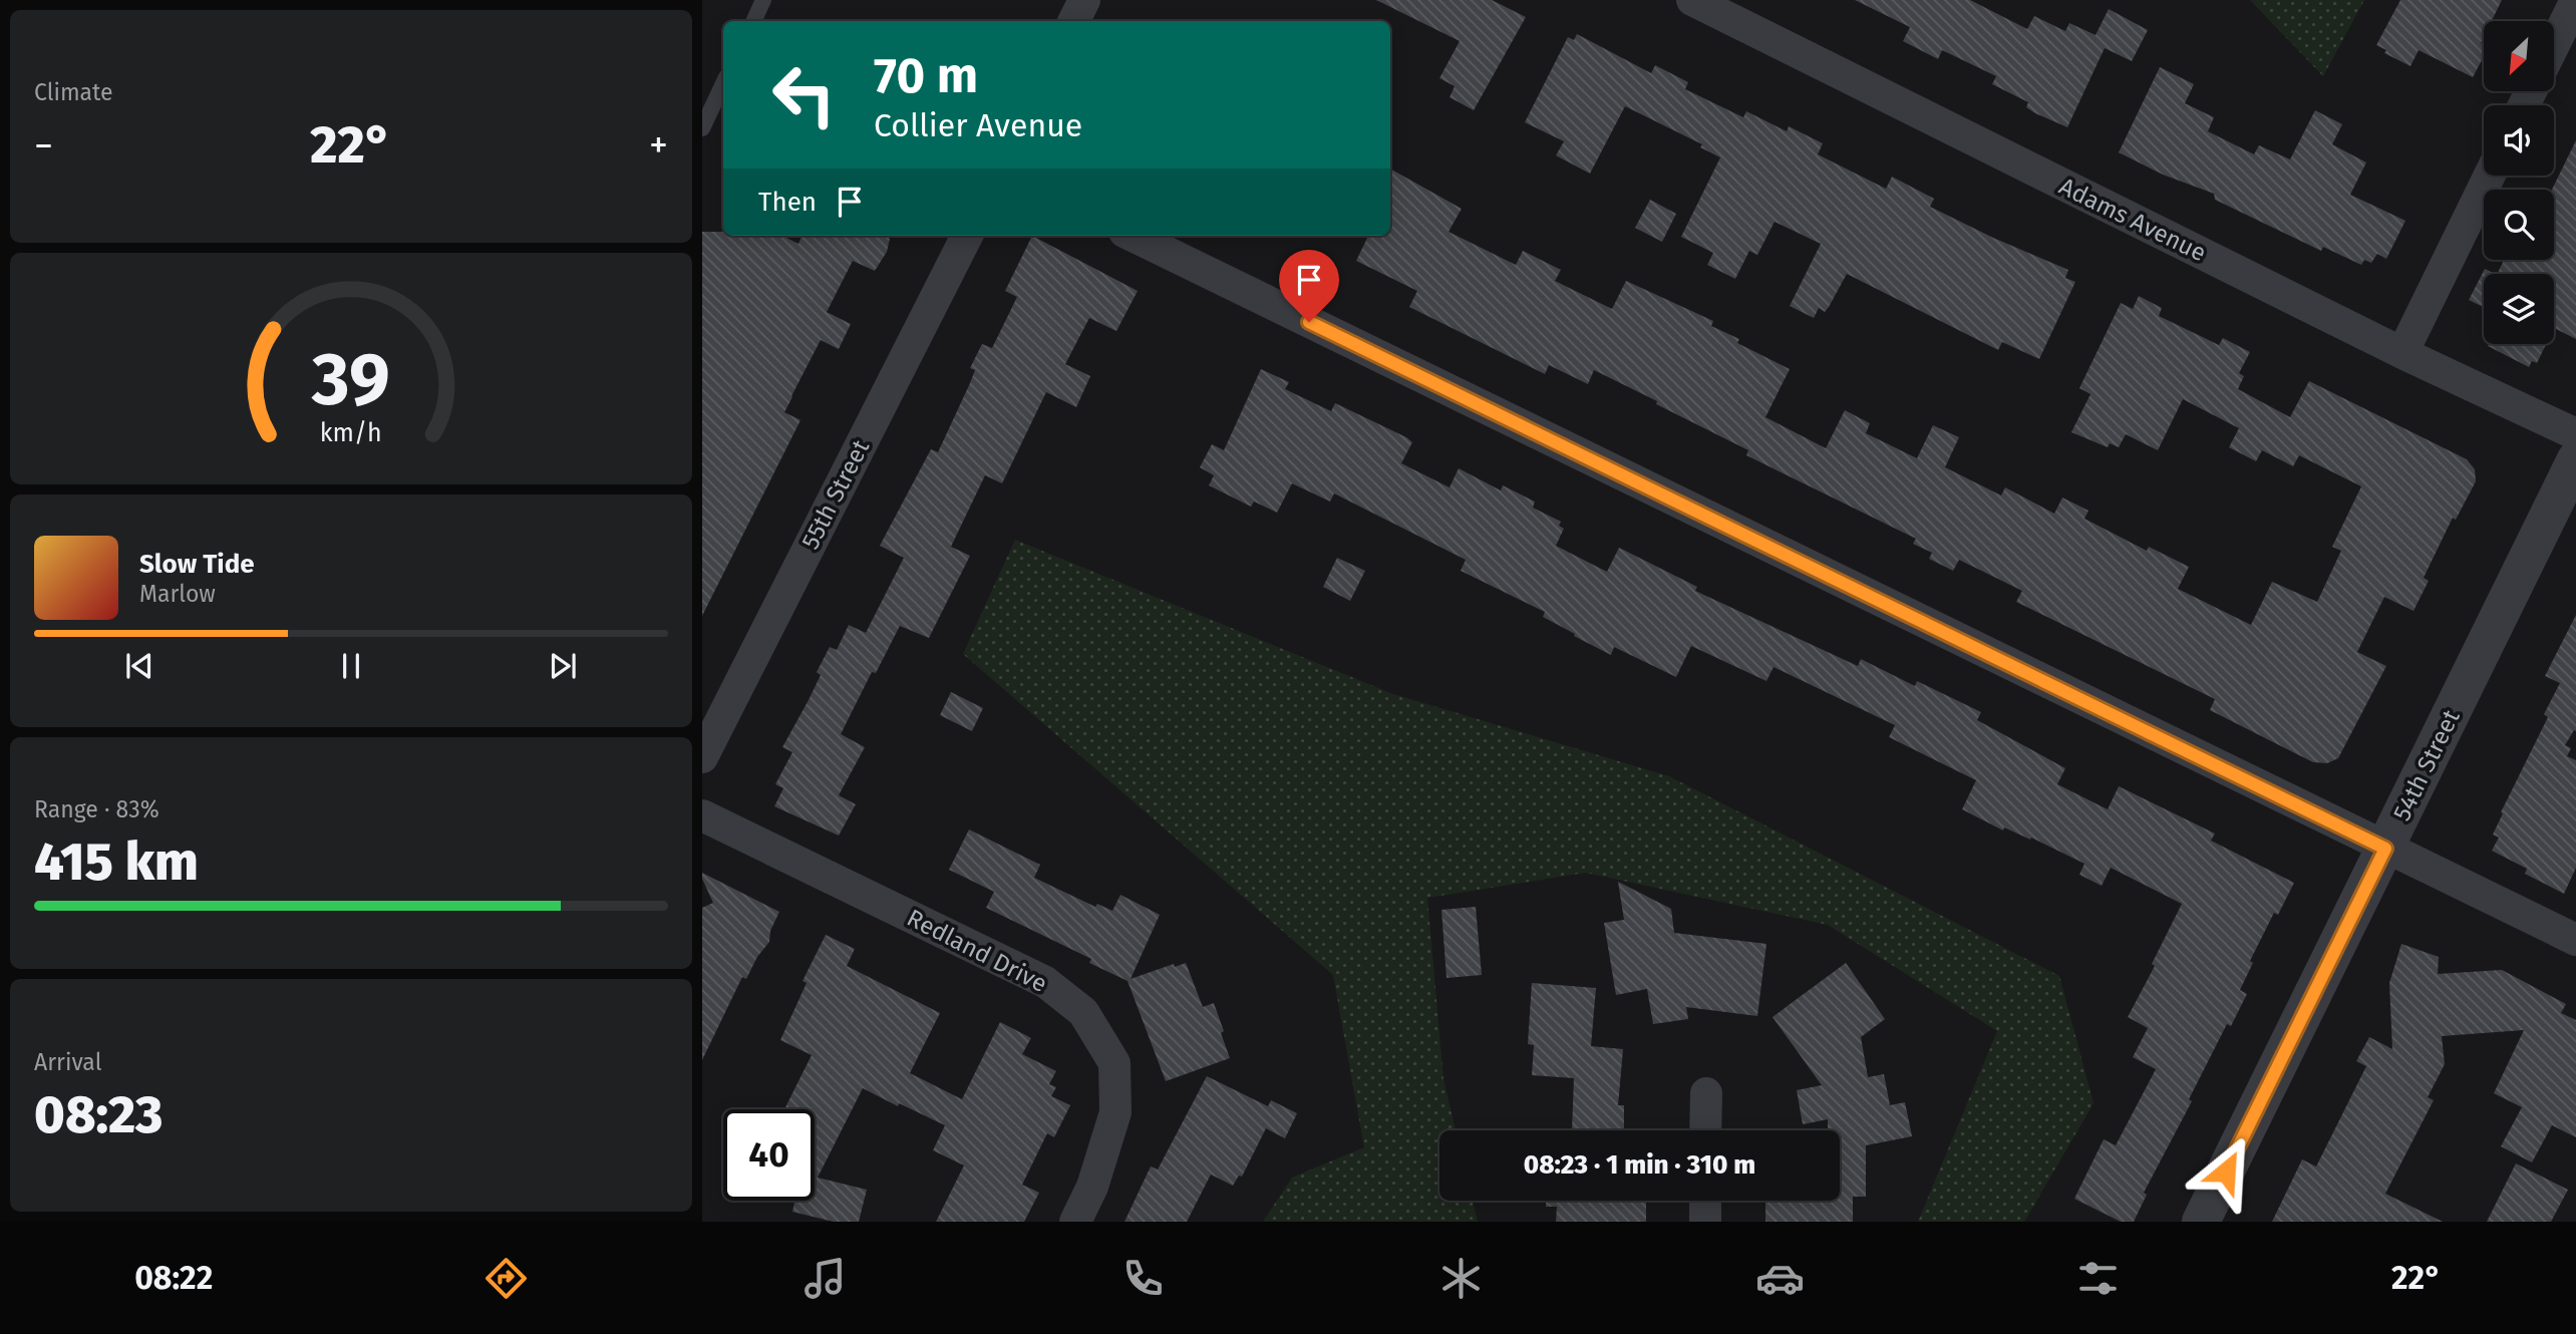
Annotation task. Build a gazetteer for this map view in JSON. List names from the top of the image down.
{
  "streets": {
    "street": [
      "Adams Avenue",
      "55th Street",
      "54th Street",
      "Redland Drive"
    ]
  },
  "north": "bottom left",
  "page": {
    "tile": [
      "Climate",
      ["Range · 83%", "415 km"],
      ["Arrival", "08:23"]
    ],
    "turn": ["70 m", "Collier Avenue"],
    "heat": ["−", "22°", "+"],
    "then": "Then",
    "song": ["Slow Tide", "Marlow"],
    "limit": "40",
    "trip": "08:23 · 1 min · 310 m",
    "tabs": ["08:22", "22°"],
    "gauge": ["39", "km/h"]
  }
}
